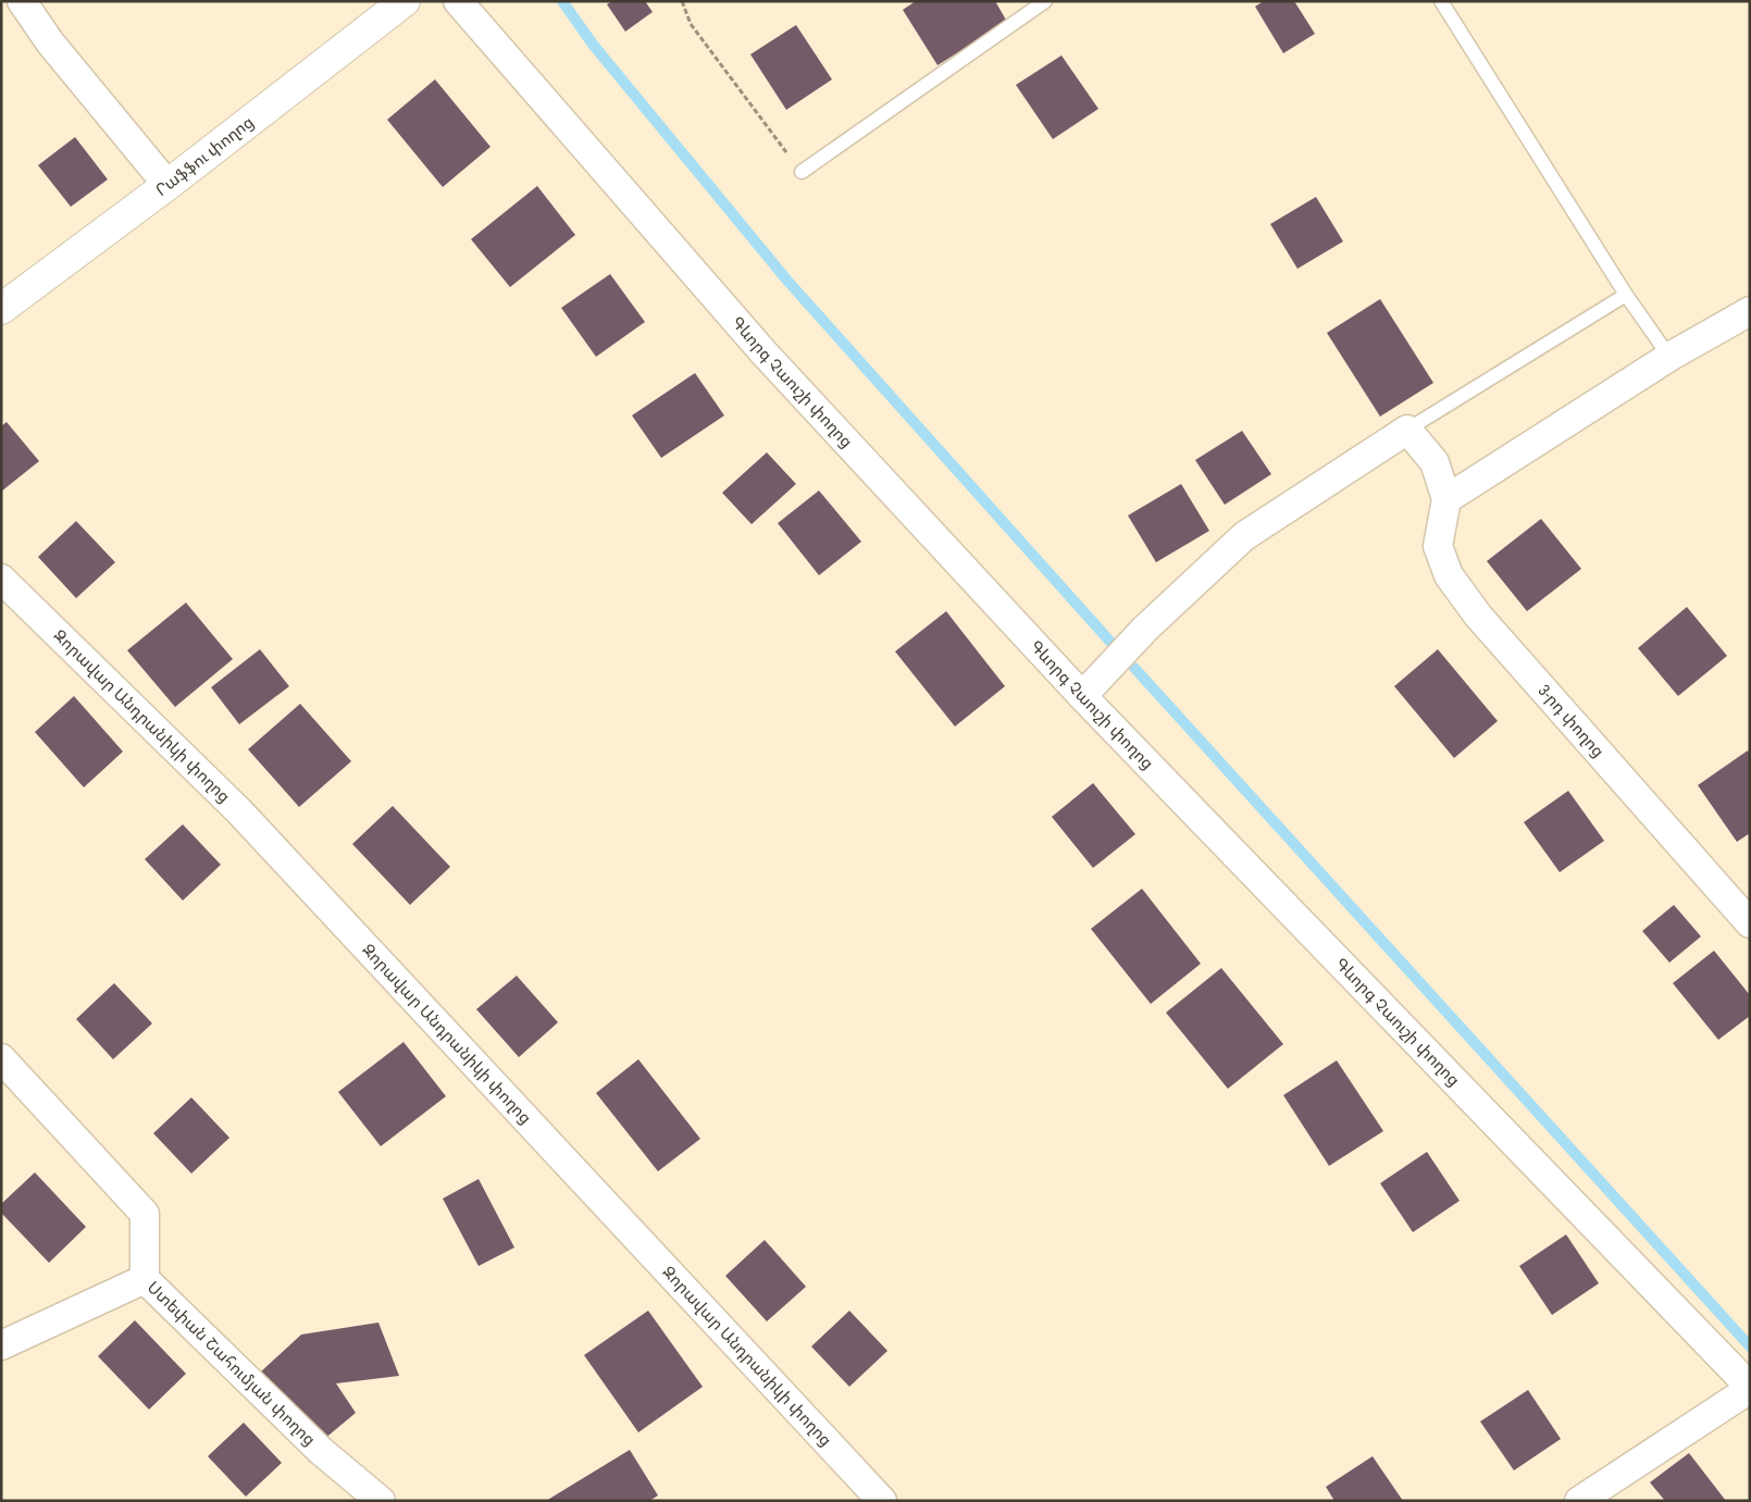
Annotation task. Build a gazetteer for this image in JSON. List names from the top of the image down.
{
  "streets": {
    "main road": ["Րաֆֆու փողոց"],
    "street": [
      "Գևորգ Չաուշի փողոց",
      "Զորավար Անդրանիկի փողոց",
      "3-րդ փողոց",
      "Ստեփան Շահումյան փողոց"
    ]
  }
}
